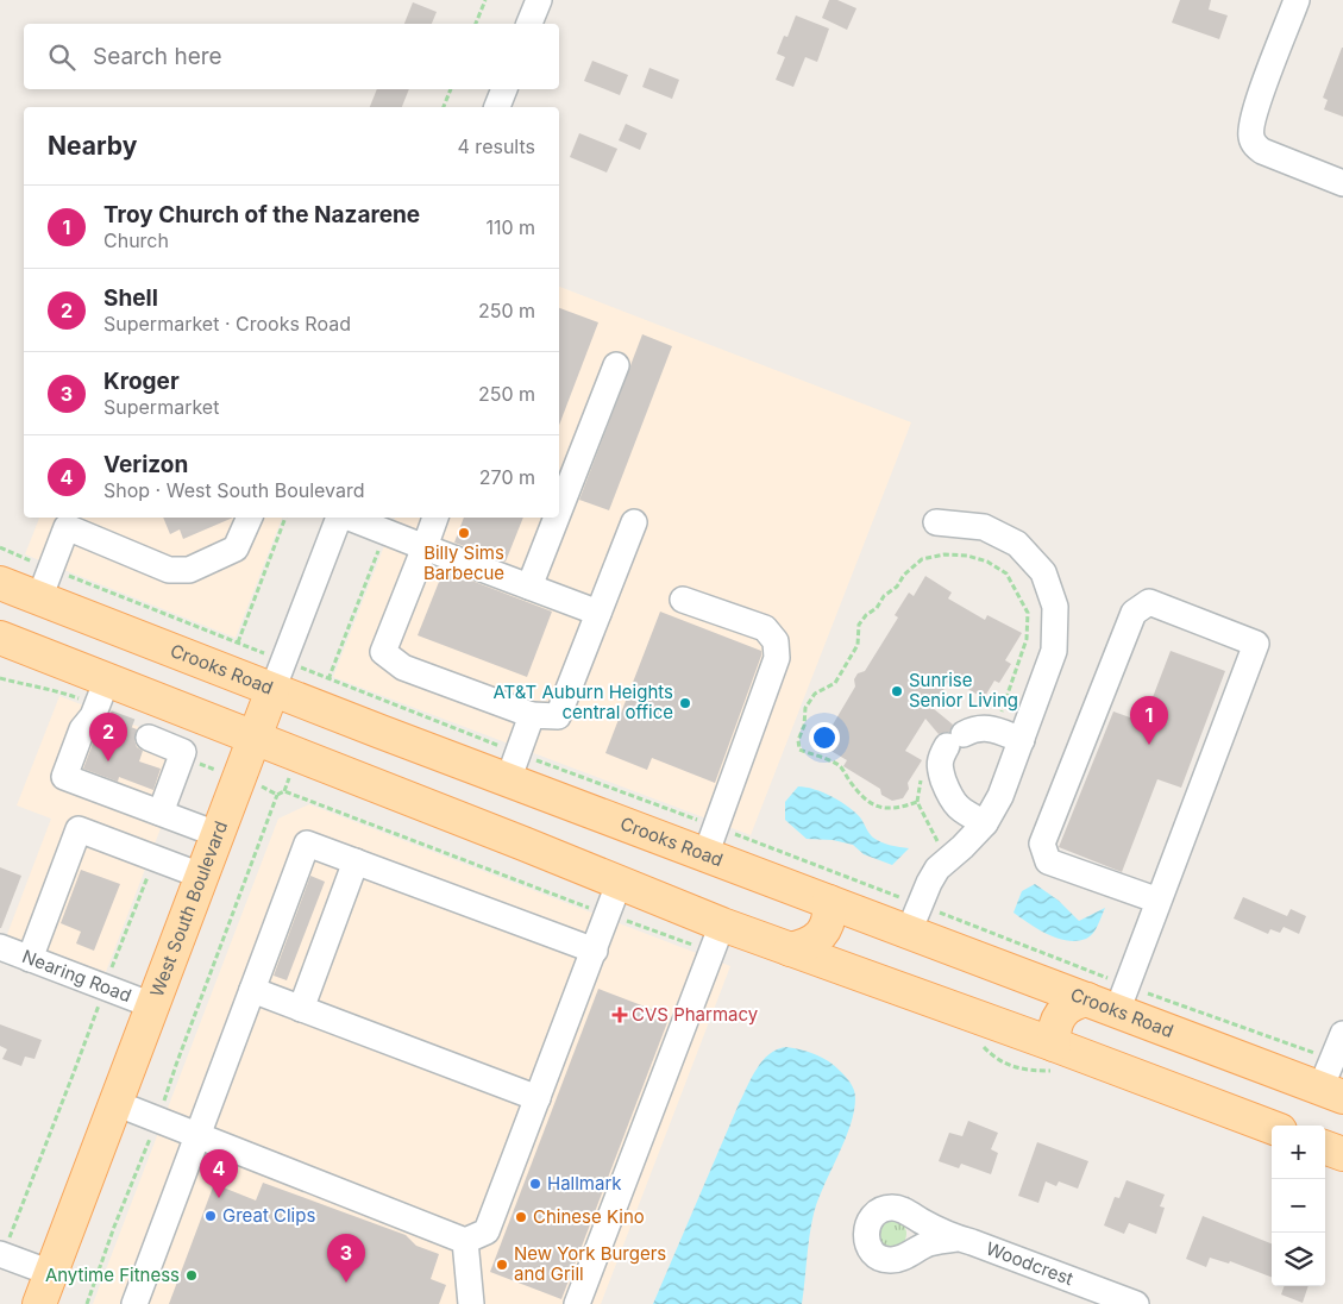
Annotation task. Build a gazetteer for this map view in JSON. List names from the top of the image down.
{
  "streets": {
    "main road": ["Crooks Road", "West South Boulevard"],
    "street": ["Nearing Road", "Woodcrest"]
  },
  "crossings": [
    ["Crooks Road", "West South Boulevard"],
    ["West South Boulevard", "Nearing Road"]
  ],
  "places": {
    "other": [
      "Billy Sims Barbecue",
      "Sunrise Senior Living",
      "AT&T Auburn Heights central office",
      "Hallmark",
      "Great Clips",
      "Chinese Kino",
      "New York Burgers and Grill",
      "Anytime Fitness"
    ],
    "health": ["CVS Pharmacy"]
  },
  "page": {
    "search": "Search here",
    "heading": ["Nearby", "4 results"],
    "list": [
      {
        "mark": "1",
        "name": "Troy Church of the Nazarene",
        "note": "Church",
        "value": "110 m"
      },
      {
        "mark": "2",
        "name": "Shell",
        "note": "Supermarket · Crooks Road",
        "value": "250 m"
      },
      {
        "mark": "3",
        "name": "Kroger",
        "note": "Supermarket",
        "value": "250 m"
      },
      {
        "mark": "4",
        "name": "Verizon",
        "note": "Shop · West South Boulevard",
        "value": "270 m"
      }
    ],
    "pins": [
      "1",
      "2",
      "4",
      "3"
    ],
    "map_buttons": ["+", "−"]
  }
}
